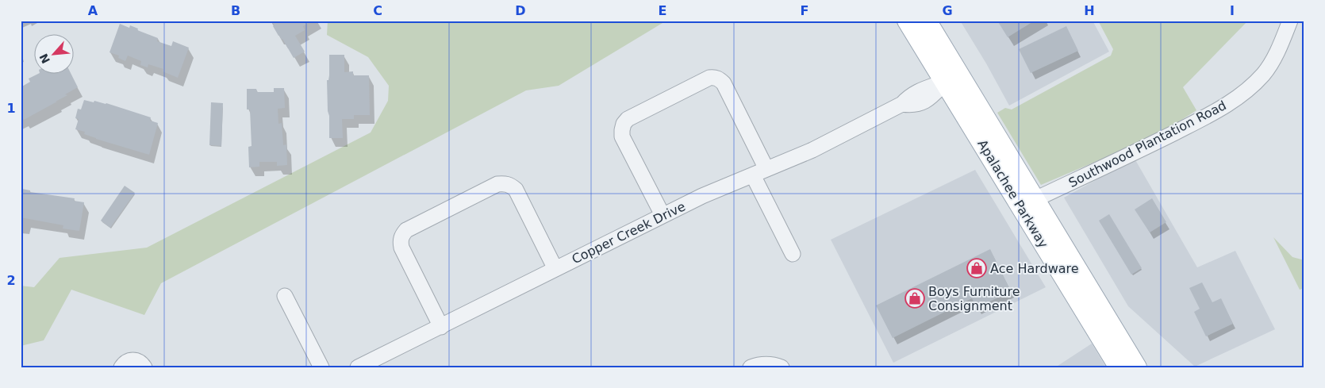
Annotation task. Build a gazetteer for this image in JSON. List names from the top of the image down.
{
  "streets": {
    "main road": ["Apalachee Parkway"],
    "street": ["Southwood Plantation Road", "Copper Creek Drive"]
  },
  "crossings": [
    ["Southwood Plantation Road", "Apalachee Parkway"],
    ["Apalachee Parkway", "Copper Creek Drive"]
  ],
  "places": {
    "shop": ["Ace Hardware", "Boys Furniture Consignment"]
  },
  "north": "bottom left",
  "grid": {
    "columns": [
      "A",
      "B",
      "C",
      "D",
      "E",
      "F",
      "G",
      "H",
      "I"
    ],
    "rows": ["1", "2"]
  }
}
